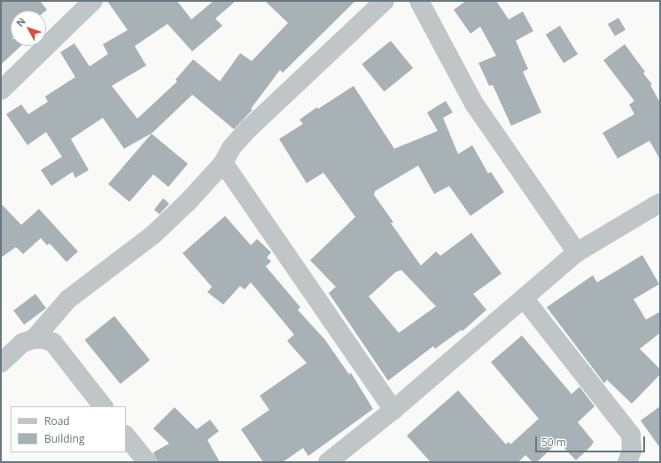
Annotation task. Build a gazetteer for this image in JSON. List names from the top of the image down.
{
  "legend": ["Road", "Building"],
  "scale_bar": "50 m",
  "north": "top left"
}
